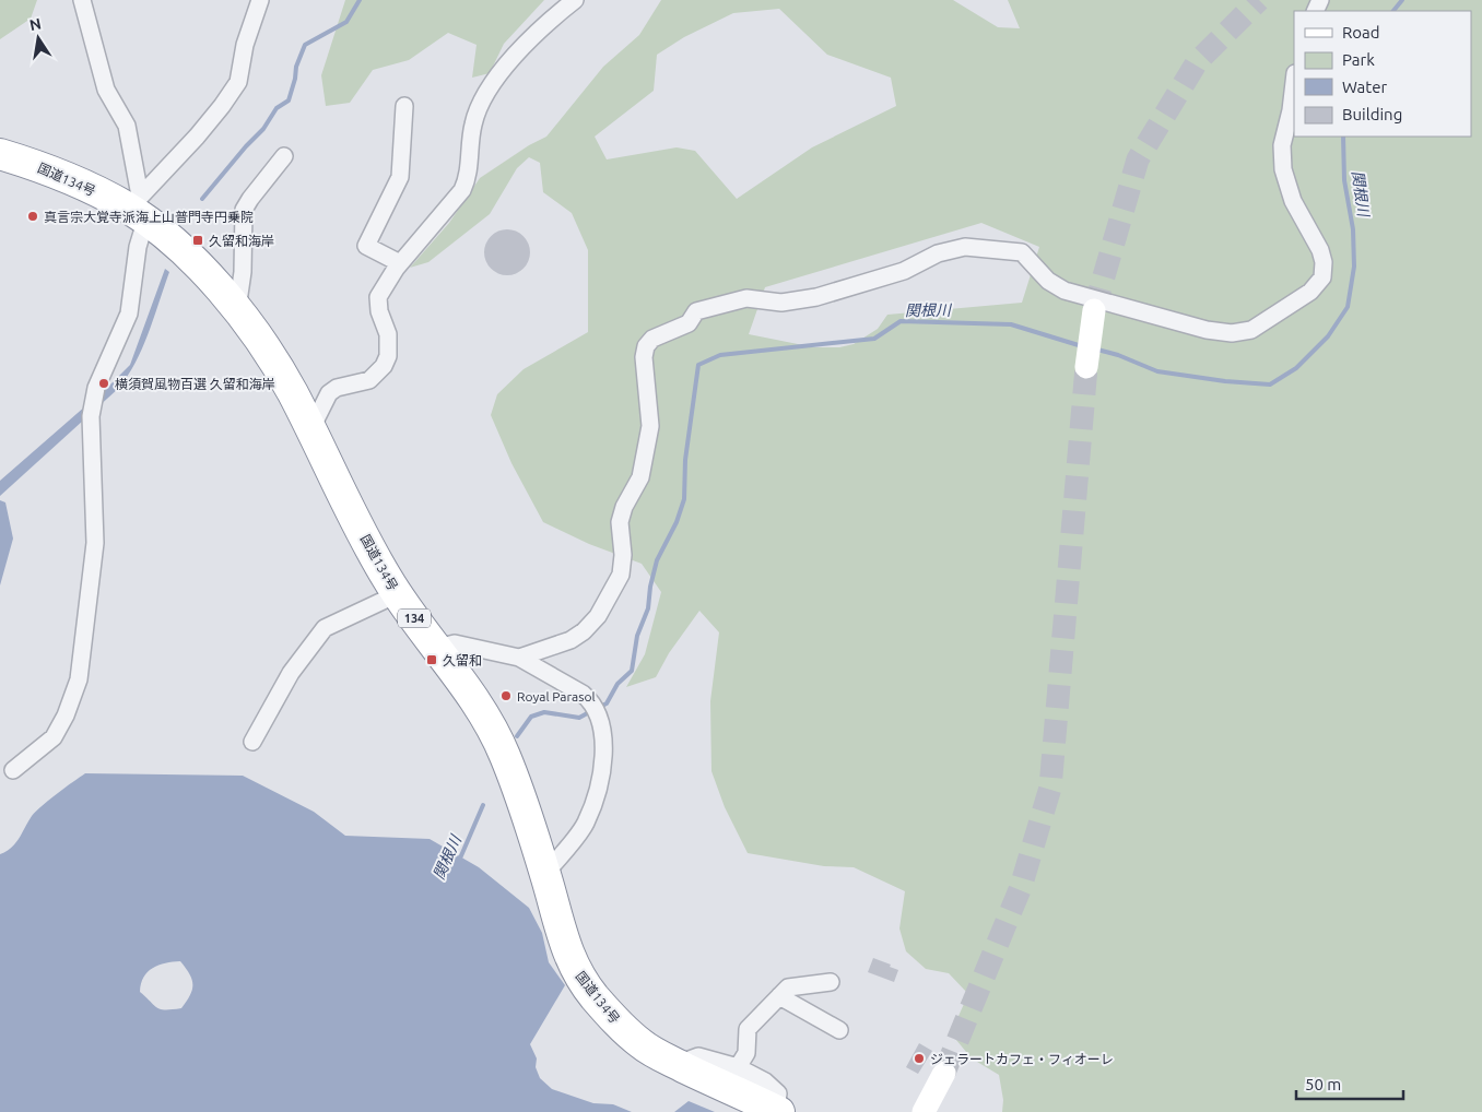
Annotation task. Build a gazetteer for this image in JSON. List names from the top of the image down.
{
  "streets": {
    "highway": ["国道134号", "134"]
  },
  "water": ["関根川"],
  "places": {
    "other": [
      "真言宗大覚寺派海上山普門寺円乗院",
      "横須賀風物百選 久留和海岸",
      "Royal Parasol",
      "ジェラートカフェ・フィオーレ"
    ],
    "transit": ["久留和海岸", "久留和"]
  },
  "legend": [
    "Road",
    "Park",
    "Water",
    "Building"
  ],
  "scale_bar": "50 m",
  "north": "top"
}
